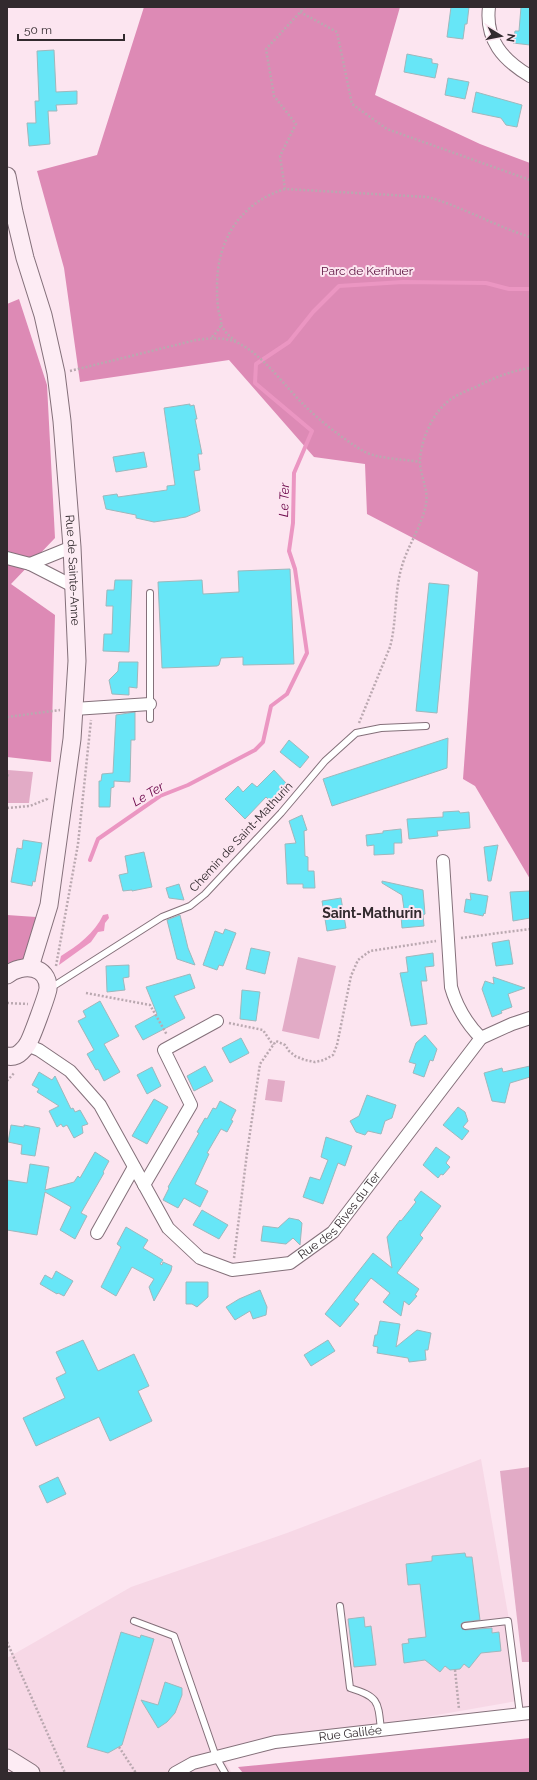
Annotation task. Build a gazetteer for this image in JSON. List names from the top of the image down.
{
  "streets": {
    "street": ["Rue de Sainte-Anne", "Rue des Rives du Ter", "Rue Galilée"],
    "lane": ["Chemin de Saint-Mathurin"]
  },
  "districts": ["Saint-Mathurin"],
  "water": ["Le Ter"],
  "parks": ["Parc de Kerihuer"],
  "scale_bar": "50 m",
  "north": "right"
}
